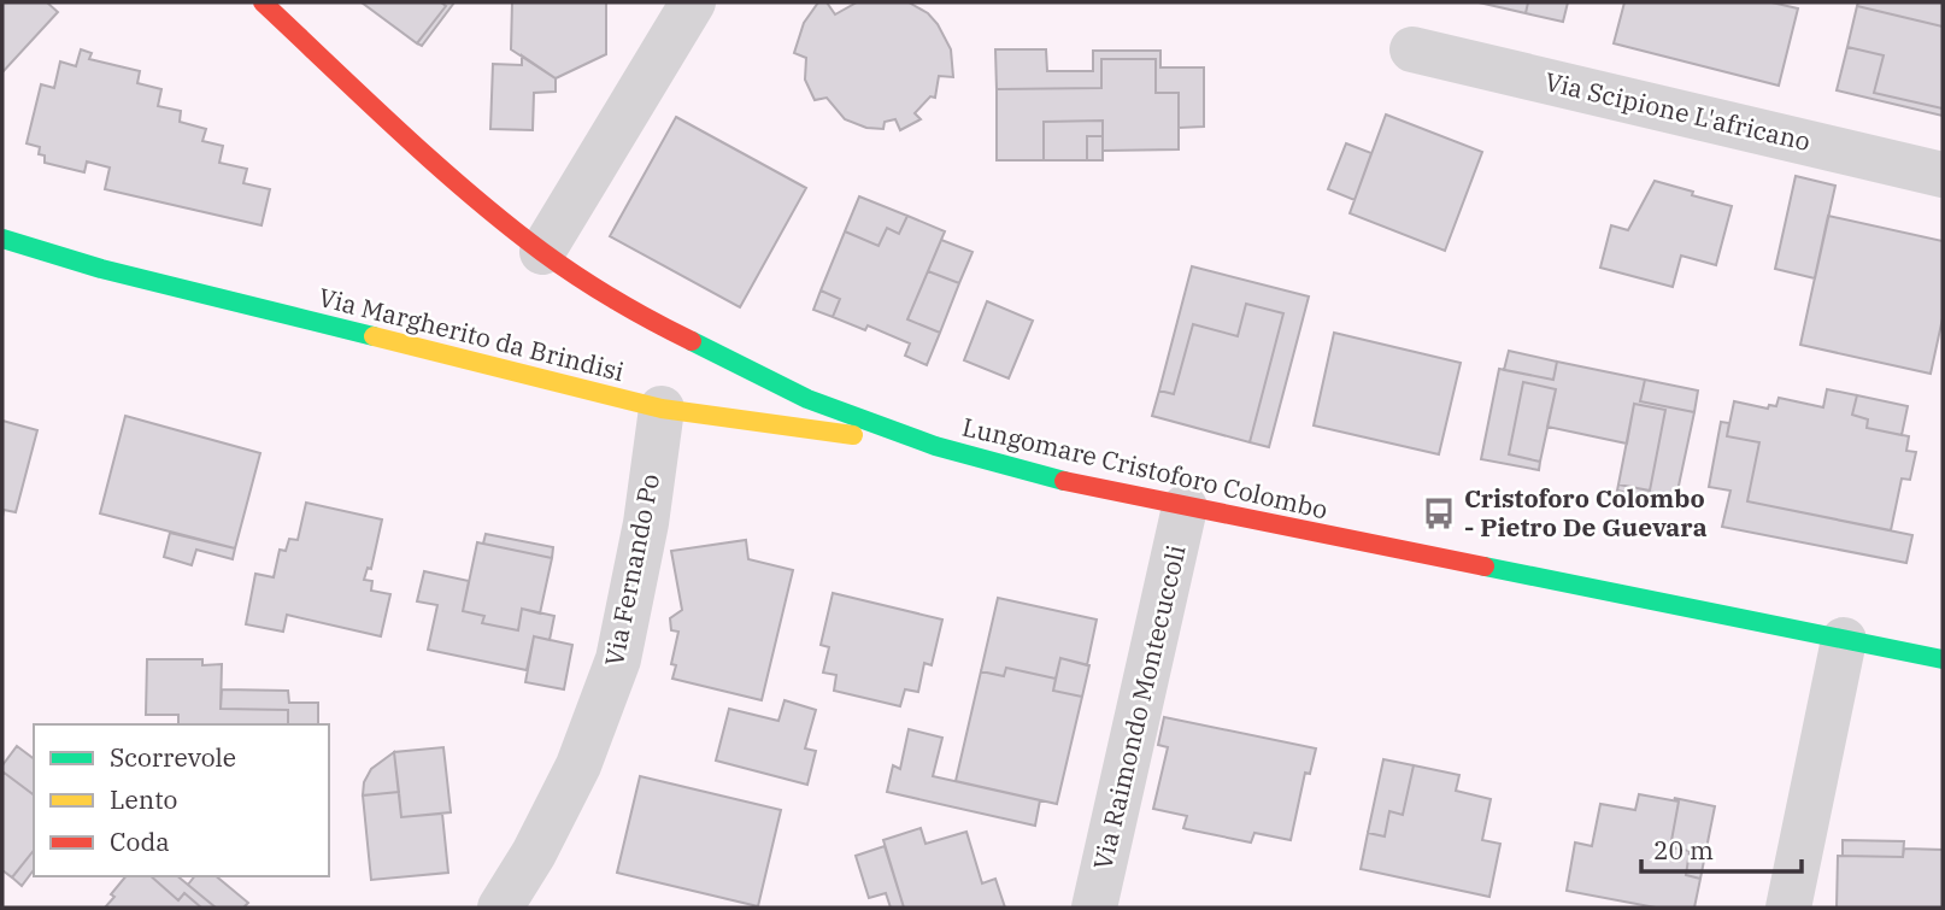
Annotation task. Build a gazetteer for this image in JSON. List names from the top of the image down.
{
  "streets": {
    "main road": ["Via Margherito da Brindisi", "Lungomare Cristoforo Colombo"],
    "street": ["Via Scipione L'africano", "Via Fernando Po", "Via Raimondo Montecuccoli"]
  },
  "crossings": [
    ["Via Margherito da Brindisi", "Lungomare Cristoforo Colombo"],
    ["Via Margherito da Brindisi", "Via Fernando Po"],
    ["Lungomare Cristoforo Colombo", "Via Raimondo Montecuccoli"]
  ],
  "places": {
    "bus stop": ["Cristoforo Colombo - Pietro De Guevara"]
  },
  "legend": ["Scorrevole", "Lento", "Coda"],
  "scale_bar": "20 m"
}
